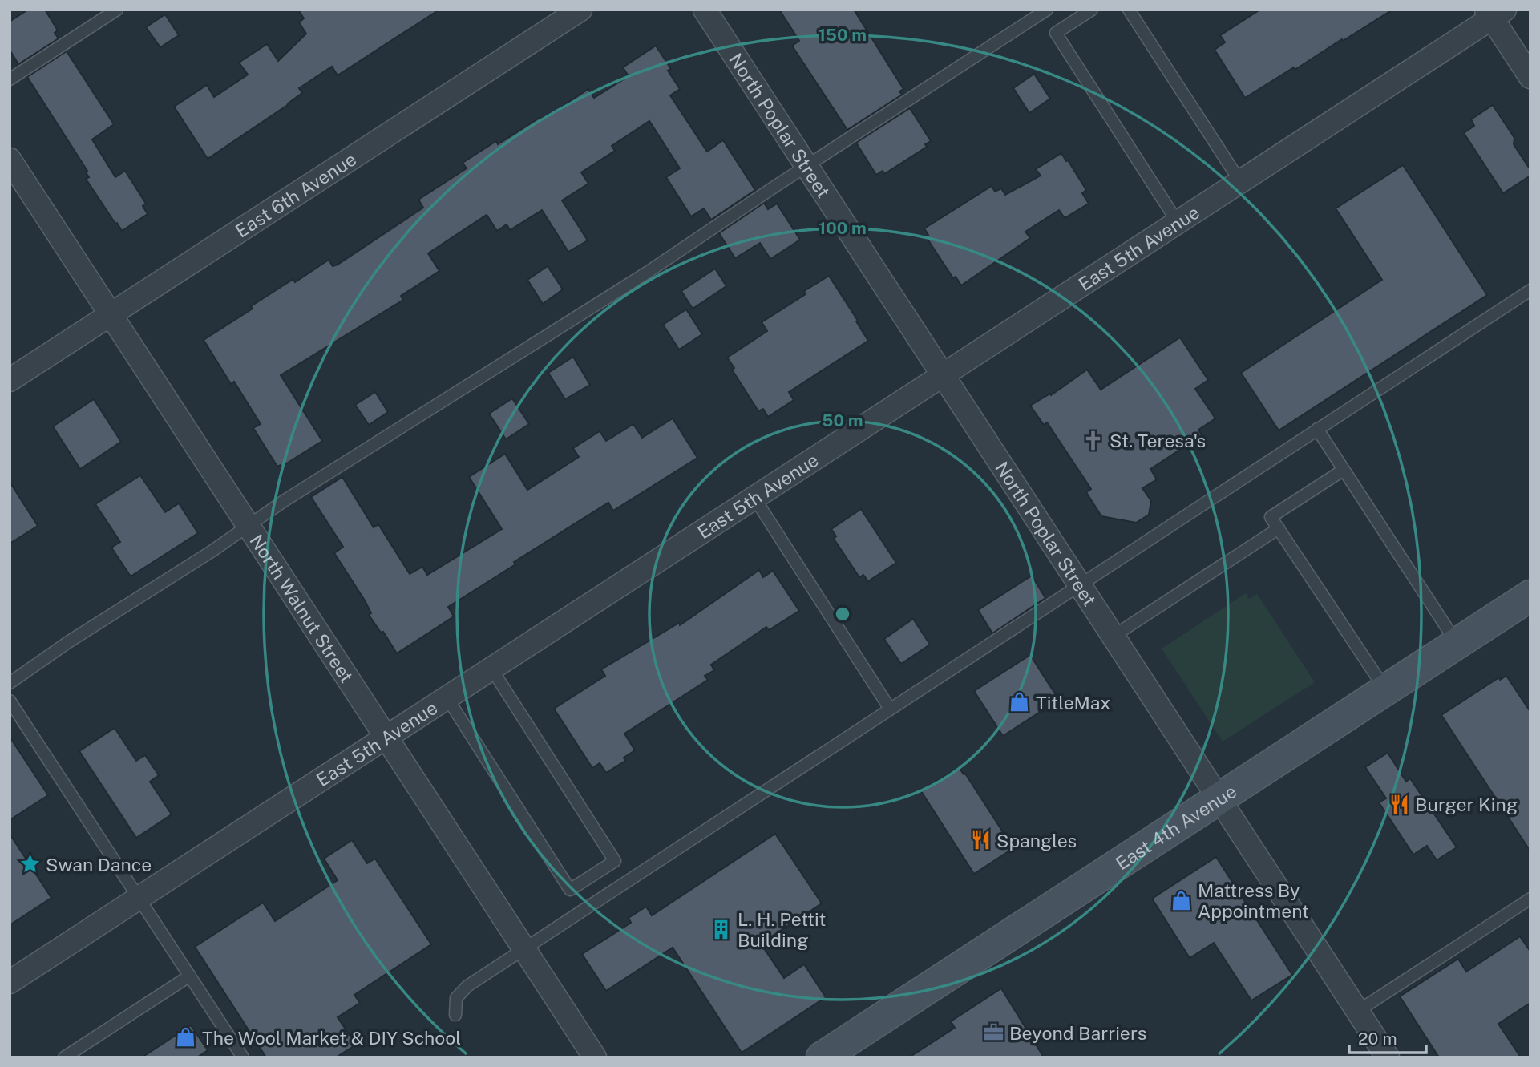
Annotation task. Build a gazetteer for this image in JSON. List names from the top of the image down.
{
  "streets": {
    "main road": ["East 4th Avenue"],
    "street": [
      "North Poplar Street",
      "East 6th Avenue",
      "East 5th Avenue",
      "North Walnut Street"
    ]
  },
  "crossings": [
    ["North Poplar Street", "East 5th Avenue"],
    ["North Poplar Street", "East 4th Avenue"],
    ["East 6th Avenue", "North Walnut Street"],
    ["East 5th Avenue", "North Walnut Street"]
  ],
  "places": {
    "church": ["St. Teresa's"],
    "shop": ["TitleMax", "Mattress By Appointment", "The Wool Market & DIY School"],
    "restaurant": ["Burger King", "Spangles"],
    "place": ["Swan Dance"],
    "building": ["L. H. Pettit Building"],
    "office": ["Beyond Barriers"]
  },
  "scale_bar": "20 m",
  "rings": ["150 m", "100 m", "50 m"]
}
